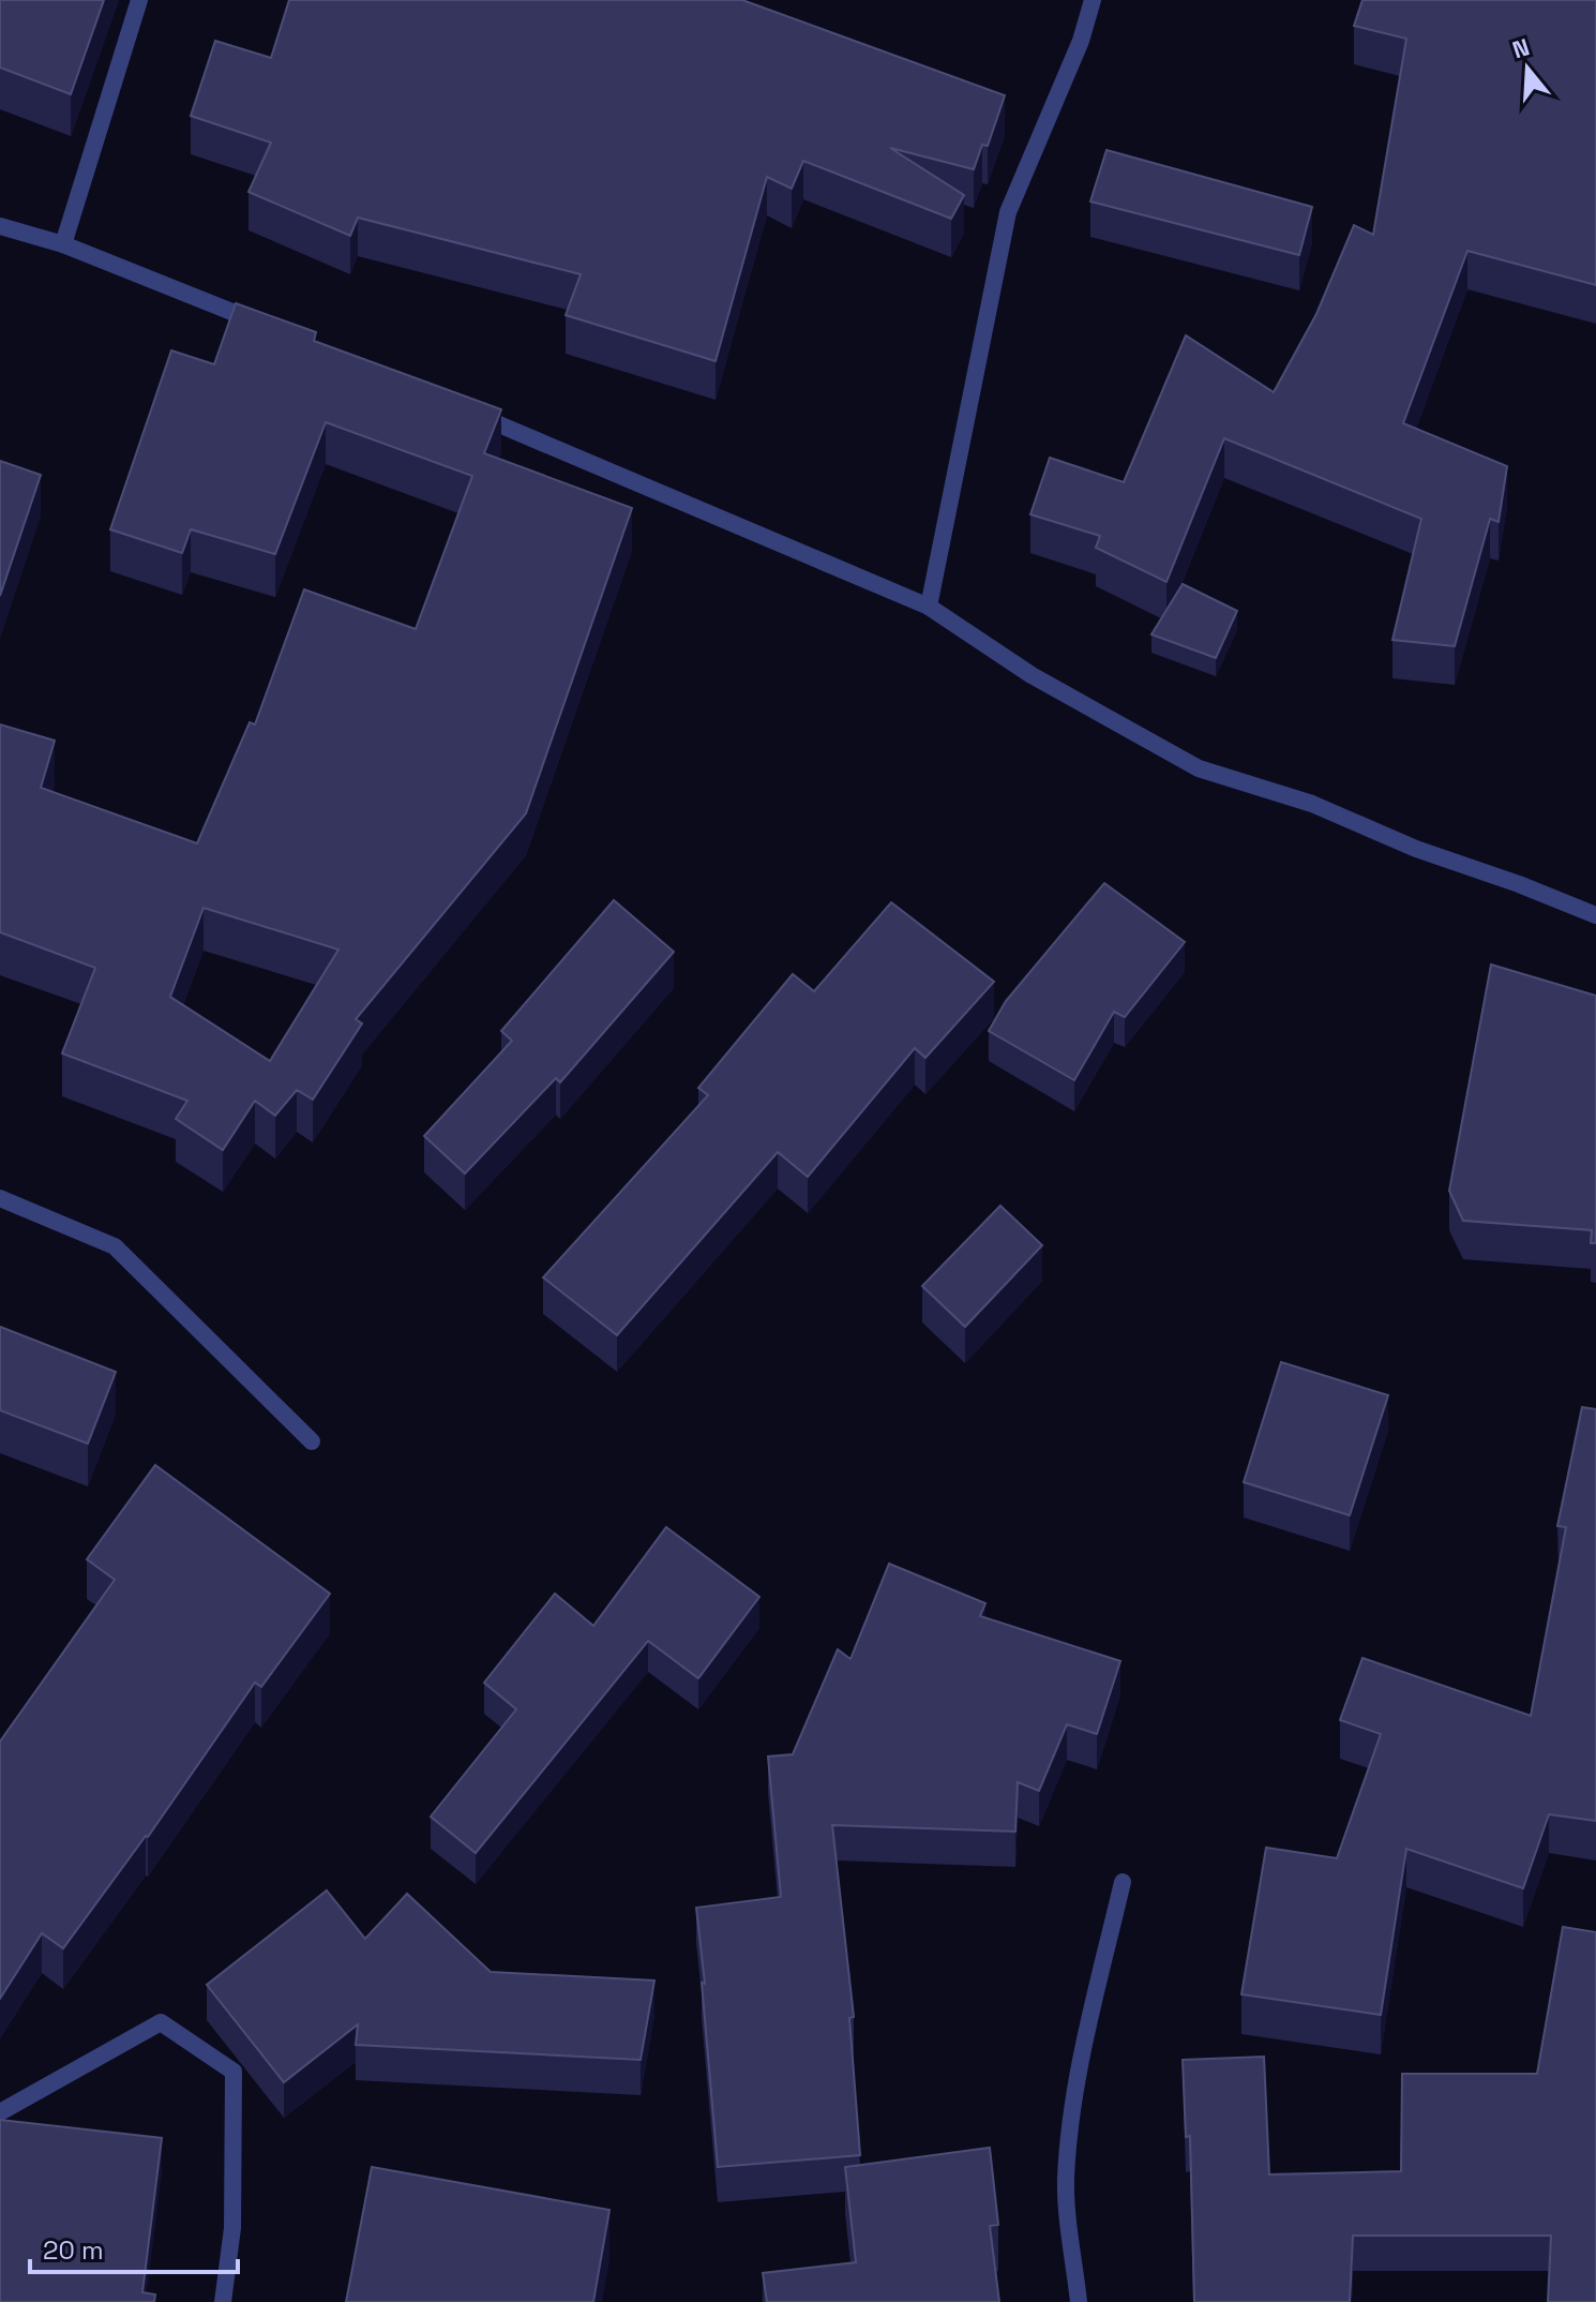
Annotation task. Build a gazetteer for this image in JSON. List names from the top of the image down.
{
  "scale_bar": "20 m",
  "north": "top"
}
